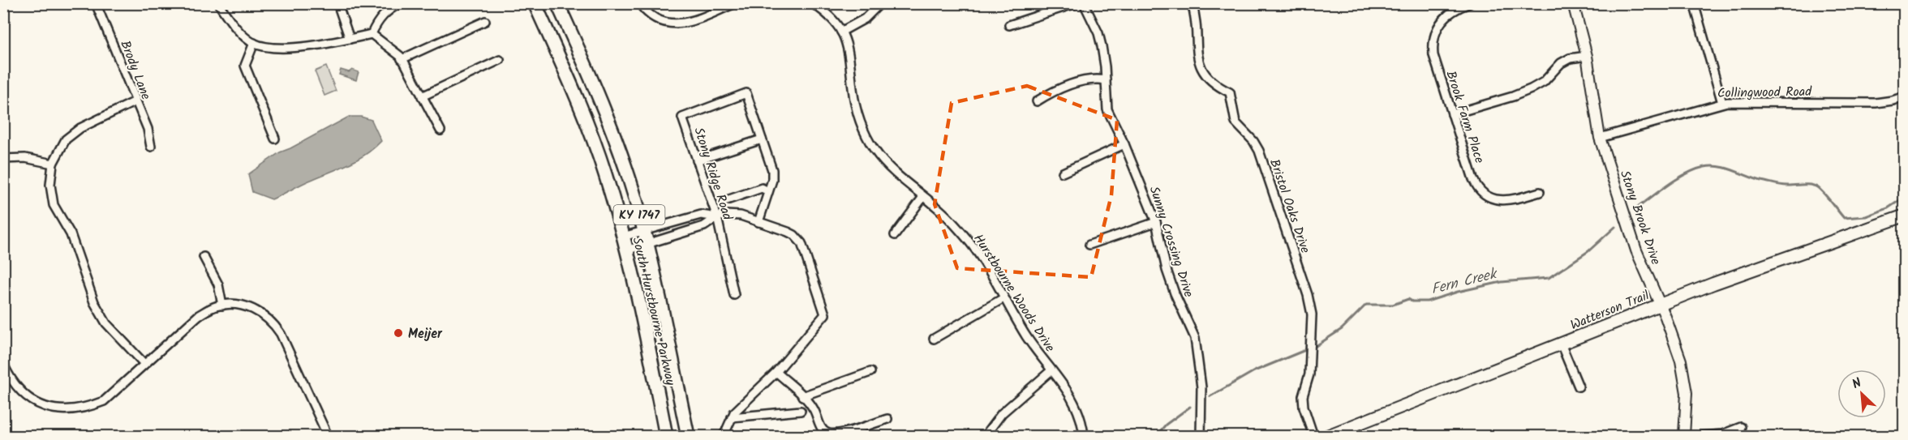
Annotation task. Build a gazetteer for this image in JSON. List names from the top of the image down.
{
  "streets": {
    "main road": ["KY 1747", "Watterson Trail", "South Hurstbourne Parkway"],
    "street": [
      "Brody Lane",
      "Collingwood Road",
      "Brook Farm Place",
      "Stony Ridge Road",
      "Bristol Oaks Drive",
      "Stony Brook Drive",
      "Sunny Crossing Drive",
      "Hurstbourne Woods Drive"
    ]
  },
  "crossings": [
    ["Collingwood Road", "Stony Brook Drive"],
    ["Stony Brook Drive", "Watterson Trail"]
  ],
  "water": ["Fern Creek"],
  "places": ["Meijer"],
  "north": "top left"
}
